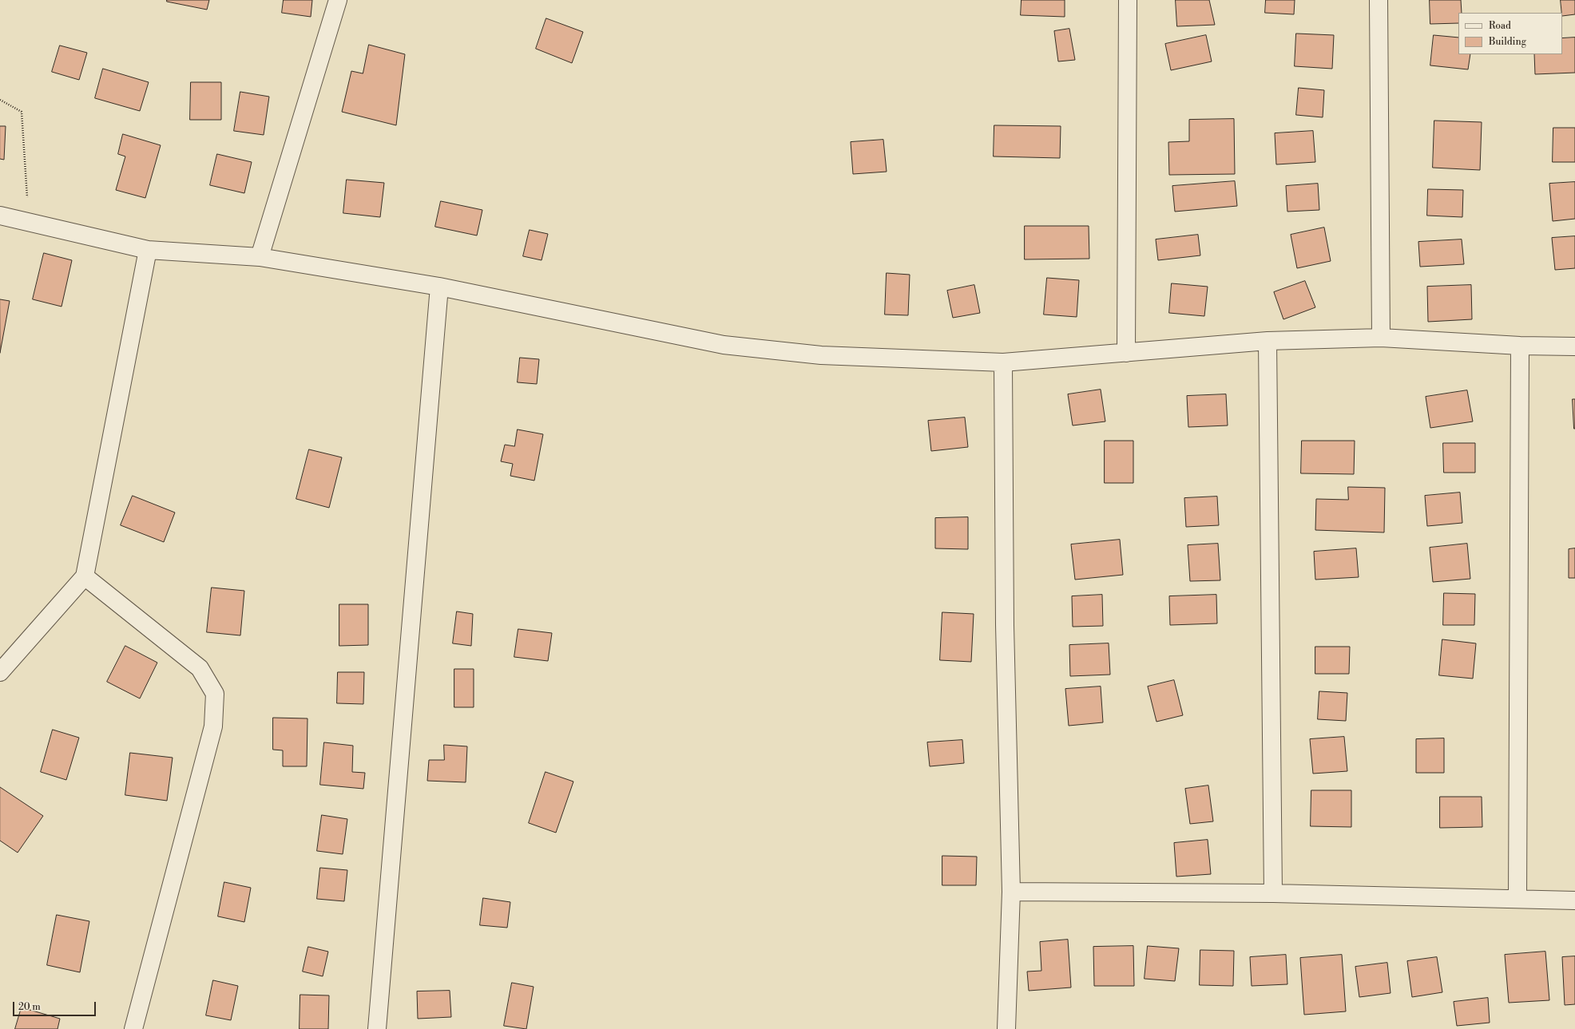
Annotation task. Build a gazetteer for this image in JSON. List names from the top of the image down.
{
  "legend": ["Road", "Building"],
  "scale_bar": "20 m"
}
